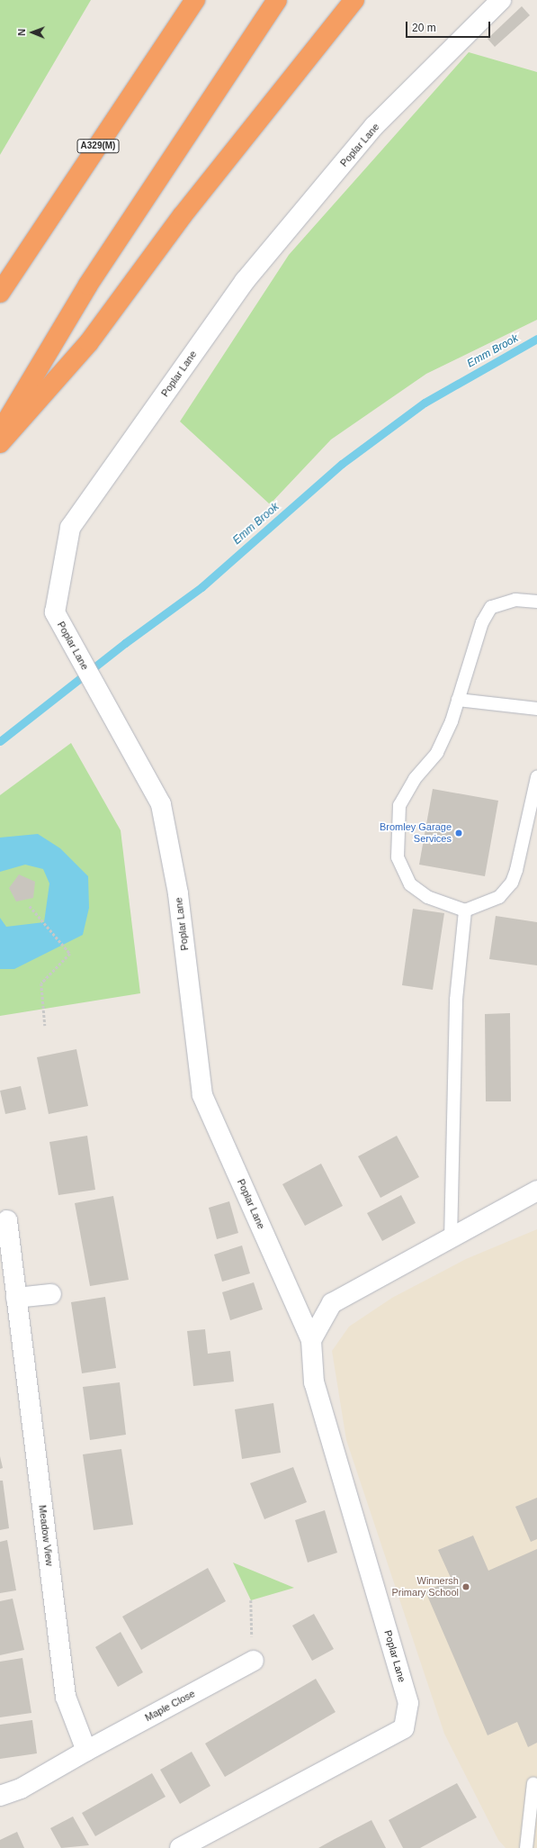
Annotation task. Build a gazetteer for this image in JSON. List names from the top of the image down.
{
  "streets": {
    "highway": ["A329(M)"],
    "street": ["Poplar Lane", "Meadow View", "Maple Close"]
  },
  "crossings": [
    ["Meadow View", "Maple Close"]
  ],
  "water": ["Emm Brook"],
  "places": ["Bromley Garage Services", "Winnersh Primary School"],
  "scale_bar": "20 m",
  "north": "left"
}
